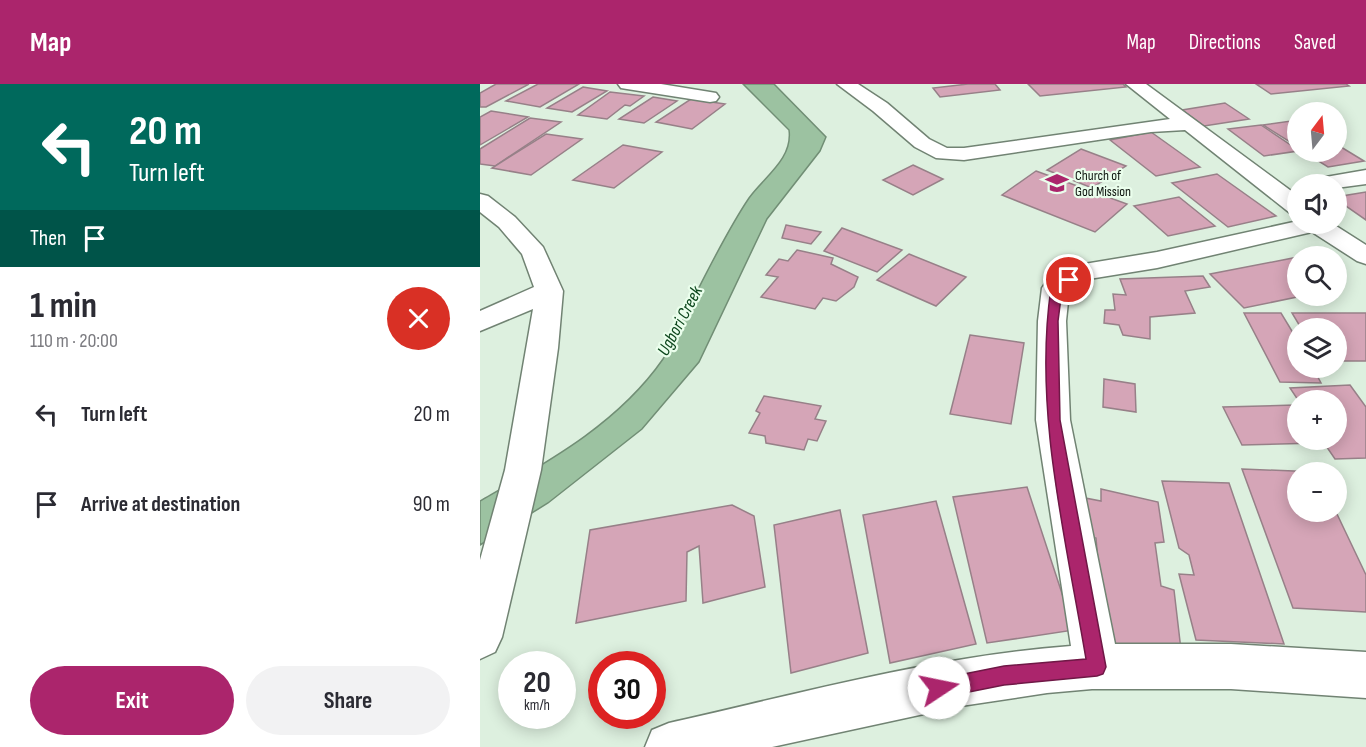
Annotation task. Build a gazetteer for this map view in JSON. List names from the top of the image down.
{
  "water": ["Ugbori Creek"],
  "places": {
    "school or university": ["Church of God Mission"]
  },
  "north": "top",
  "page": {
    "header": "Map",
    "nav": ["Map", "Directions", "Saved"],
    "turn": ["20 m", "Turn left"],
    "map_buttons": ["+", "−"],
    "then": "Then",
    "heading": ["1 min", "110 m · 20:00"],
    "list": [
      {
        "name": "Turn left",
        "value": "20 m"
      },
      {
        "name": "Arrive at destination",
        "value": "90 m"
      }
    ],
    "speed": "20 km/h",
    "limit": "30",
    "buttons": ["Exit", "Share"]
  }
}
